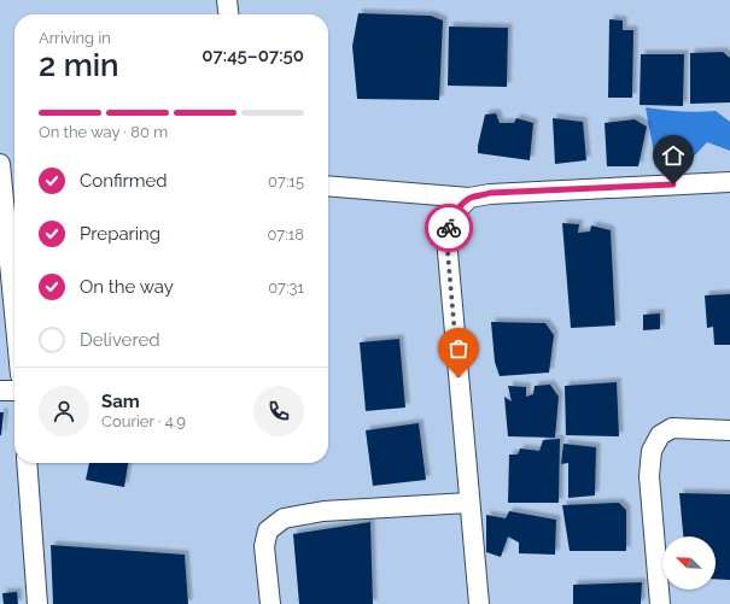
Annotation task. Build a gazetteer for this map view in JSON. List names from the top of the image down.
{
  "north": "top left",
  "page": {
    "heading": ["2 min", "Arriving in", "07:45–07:50"],
    "panel": ["Sam", "Courier · 4.9"],
    "bar": "On the way · 80 m",
    "list": [
      ["Confirmed", "07:15"],
      ["Preparing", "07:18"],
      ["On the way", "07:31"],
      "Delivered"
    ]
  }
}
